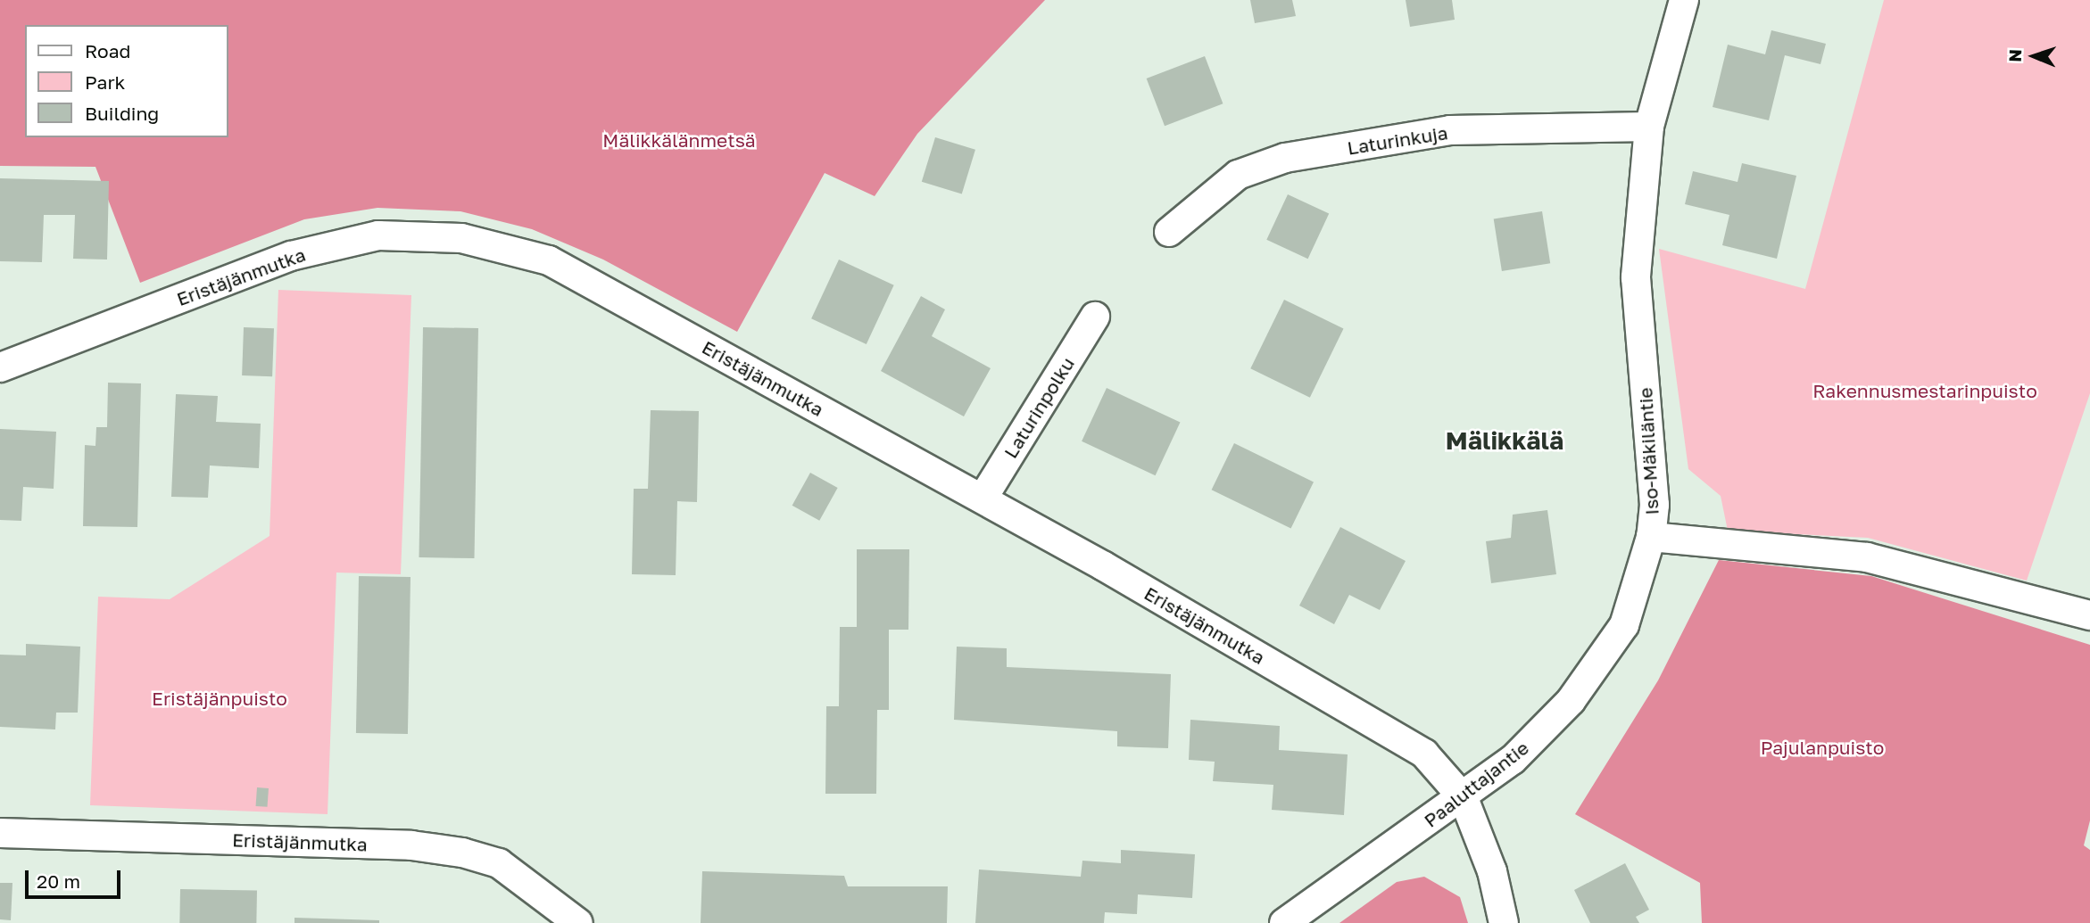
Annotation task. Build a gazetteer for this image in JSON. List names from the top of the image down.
{
  "streets": {
    "street": [
      "Laturinkuja",
      "Eristäjänmutka",
      "Laturinpolku",
      "Iso-Mäkiläntie",
      "Paaluttajantie"
    ]
  },
  "crossings": [
    ["Laturinkuja", "Iso-Mäkiläntie"],
    ["Eristäjänmutka", "Laturinpolku"],
    ["Eristäjänmutka", "Paaluttajantie"],
    ["Iso-Mäkiläntie", "Paaluttajantie"]
  ],
  "districts": ["Mälikkälä"],
  "parks": [
    "Mälikkälänmetsä",
    "Rakennusmestarinpuisto",
    "Eristäjänpuisto",
    "Pajulanpuisto"
  ],
  "legend": ["Road", "Park", "Building"],
  "scale_bar": "20 m",
  "north": "left"
}
